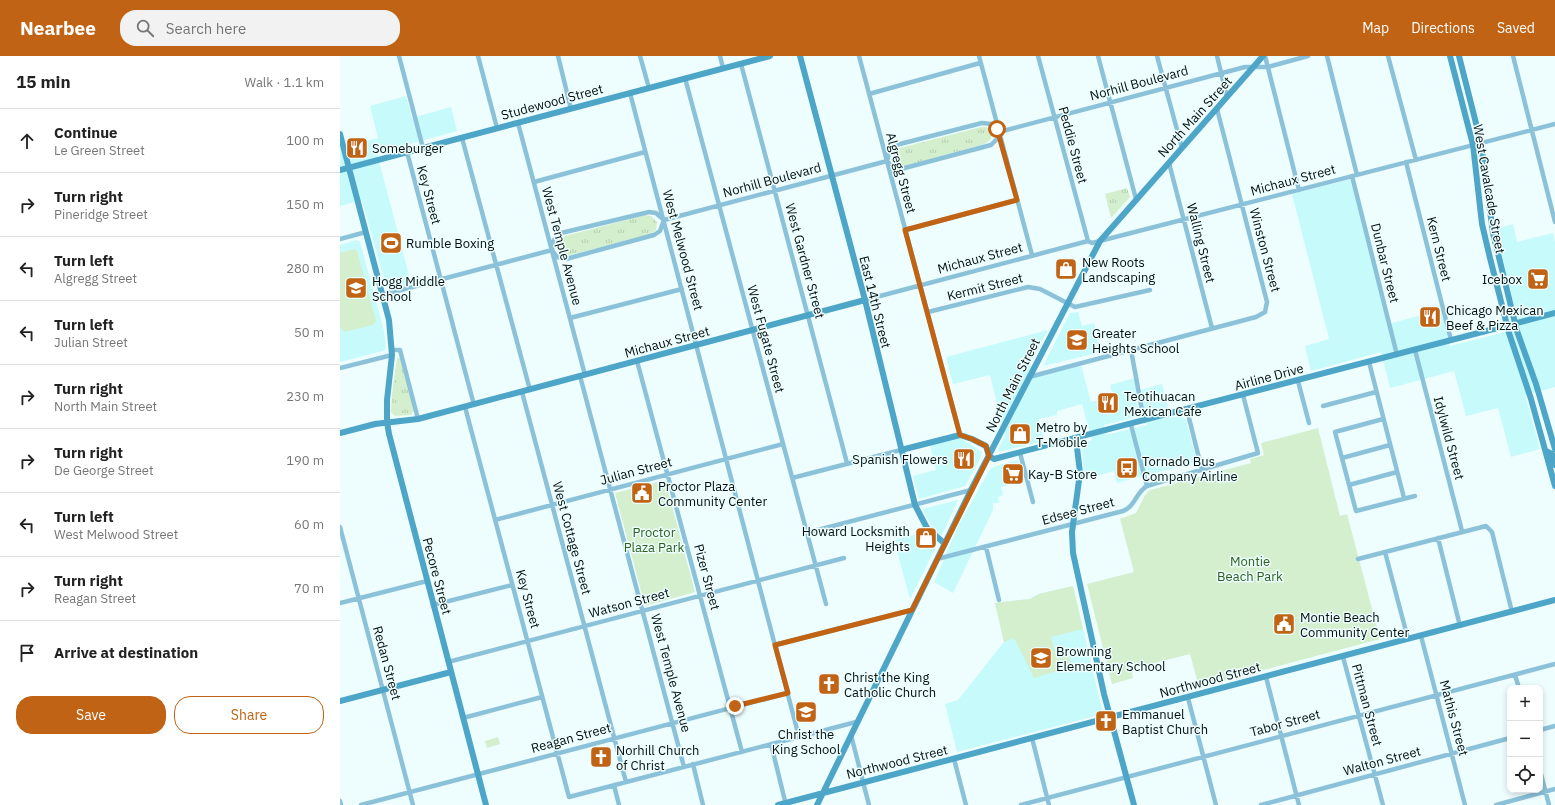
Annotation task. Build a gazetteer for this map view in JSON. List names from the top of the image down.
{
  "streets": {
    "street": [
      "Norhill Boulevard",
      "Studewood Street",
      "North Main Street",
      "Peddie Street",
      "Algregg Street",
      "Michaux Street",
      "West Cavalcade Street",
      "Key Street",
      "Walling Street",
      "West Temple Avenue",
      "Kern Street",
      "West Melwood Street",
      "Winston Street",
      "West Gardner Street",
      "Dunbar Street",
      "Kermit Street",
      "East 14th Street",
      "West Fugate Street",
      "Airline Drive",
      "Idylwild Street",
      "Julian Street",
      "Edsee Street",
      "West Cottage Street",
      "Pecore Street",
      "Pizer Street",
      "Watson Street",
      "Redan Street",
      "Northwood Street",
      "Pittman Street",
      "Mathis Street",
      "Tabor Street",
      "Reagan Street",
      "Walton Street"
    ]
  },
  "crossings": [
    ["Norhill Boulevard", "North Main Street"],
    ["Norhill Boulevard", "Peddie Street"],
    ["Norhill Boulevard", "Algregg Street"],
    ["Norhill Boulevard", "West Melwood Street"],
    ["Norhill Boulevard", "West Gardner Street"],
    ["Norhill Boulevard", "East 14th Street"],
    ["Norhill Boulevard", "West Fugate Street"],
    ["Studewood Street", "Key Street"],
    ["Studewood Street", "West Temple Avenue"],
    ["Studewood Street", "West Melwood Street"],
    ["Studewood Street", "West Gardner Street"],
    ["Studewood Street", "West Fugate Street"],
    ["Studewood Street", "Pecore Street"],
    ["North Main Street", "Michaux Street"],
    ["North Main Street", "Walling Street"],
    ["North Main Street", "Winston Street"],
    ["North Main Street", "Kermit Street"],
    ["North Main Street", "East 14th Street"],
    ["North Main Street", "Airline Drive"],
    ["North Main Street", "Edsee Street"],
    ["North Main Street", "Northwood Street"],
    ["Peddie Street", "Michaux Street"],
    ["Algregg Street", "Michaux Street"],
    ["Algregg Street", "Kermit Street"],
    ["Michaux Street", "West Cavalcade Street"],
    ["Michaux Street", "Key Street"],
    ["Michaux Street", "Walling Street"],
    ["Michaux Street", "West Temple Avenue"],
    ["Michaux Street", "Kern Street"],
    ["Michaux Street", "West Melwood Street"],
    ["Michaux Street", "Winston Street"],
    ["Michaux Street", "West Gardner Street"],
    ["Michaux Street", "Dunbar Street"],
    ["Michaux Street", "East 14th Street"],
    ["Michaux Street", "West Fugate Street"],
    ["Michaux Street", "West Cottage Street"],
    ["Michaux Street", "Pecore Street"],
    ["Michaux Street", "Pizer Street"],
    ["West Cavalcade Street", "Airline Drive"],
    ["Key Street", "Julian Street"],
    ["Key Street", "Watson Street"],
    ["Key Street", "Reagan Street"],
    ["Walling Street", "Winston Street"],
    ["West Temple Avenue", "Julian Street"],
    ["West Temple Avenue", "Watson Street"],
    ["West Temple Avenue", "Reagan Street"],
    ["Kern Street", "Airline Drive"],
    ["West Melwood Street", "Julian Street"],
    ["West Melwood Street", "Watson Street"],
    ["West Melwood Street", "Reagan Street"],
    ["Dunbar Street", "Airline Drive"],
    ["West Fugate Street", "Julian Street"],
    ["West Fugate Street", "Watson Street"],
    ["Airline Drive", "Idylwild Street"],
    ["Julian Street", "West Cottage Street"],
    ["Julian Street", "Pizer Street"],
    ["West Cottage Street", "Watson Street"],
    ["West Cottage Street", "Reagan Street"],
    ["Pecore Street", "Watson Street"],
    ["Pecore Street", "Reagan Street"],
    ["Pizer Street", "Watson Street"],
    ["Pizer Street", "Reagan Street"],
    ["Redan Street", "Reagan Street"],
    ["Northwood Street", "Pittman Street"],
    ["Northwood Street", "Mathis Street"],
    ["Pittman Street", "Tabor Street"],
    ["Pittman Street", "Walton Street"],
    ["Mathis Street", "Tabor Street"],
    ["Mathis Street", "Walton Street"]
  ],
  "parks": ["Proctor Plaza Park", "Montie Beach Park"],
  "places": {
    "restaurant": [
      "Someburger",
      "Chicago Mexican Beef & Pizza",
      "Teotihuacan Mexican Cafe",
      "Spanish Flowers"
    ],
    "sports": ["Rumble Boxing"],
    "shop": ["New Roots Landscaping", "Metro by T-Mobile", "Howard Locksmith Heights"],
    "supermarket": ["Icebox", "Kay-B Store"],
    "school or university": [
      "Hogg Middle School",
      "Greater Heights School",
      "Browning Elementary School",
      "Christ the King School"
    ],
    "bus stop": ["Tornado Bus Company Airline"],
    "public building": ["Proctor Plaza Community Center", "Montie Beach Community Center"],
    "church": ["Christ the King Catholic Church", "Emmanuel Baptist Church", "Norhill Church of Christ"]
  },
  "page": {
    "header": "Nearbee",
    "search": "Search here",
    "nav": ["Map", "Directions", "Saved"],
    "heading": ["15 min", "Walk · 1.1 km"],
    "list": [
      ["Continue", "Le Green Street", "100 m"],
      ["Turn right", "Pineridge Street", "150 m"],
      ["Turn left", "Algregg Street", "280 m"],
      ["Turn left", "Julian Street", "50 m"],
      ["Turn right", "North Main Street", "230 m"],
      ["Turn right", "De George Street", "190 m"],
      ["Turn left", "West Melwood Street", "60 m"],
      ["Turn right", "Reagan Street", "70 m"],
      "Arrive at destination"
    ],
    "buttons": ["Save", "Share"],
    "map_buttons": ["+", "−"]
  }
}
